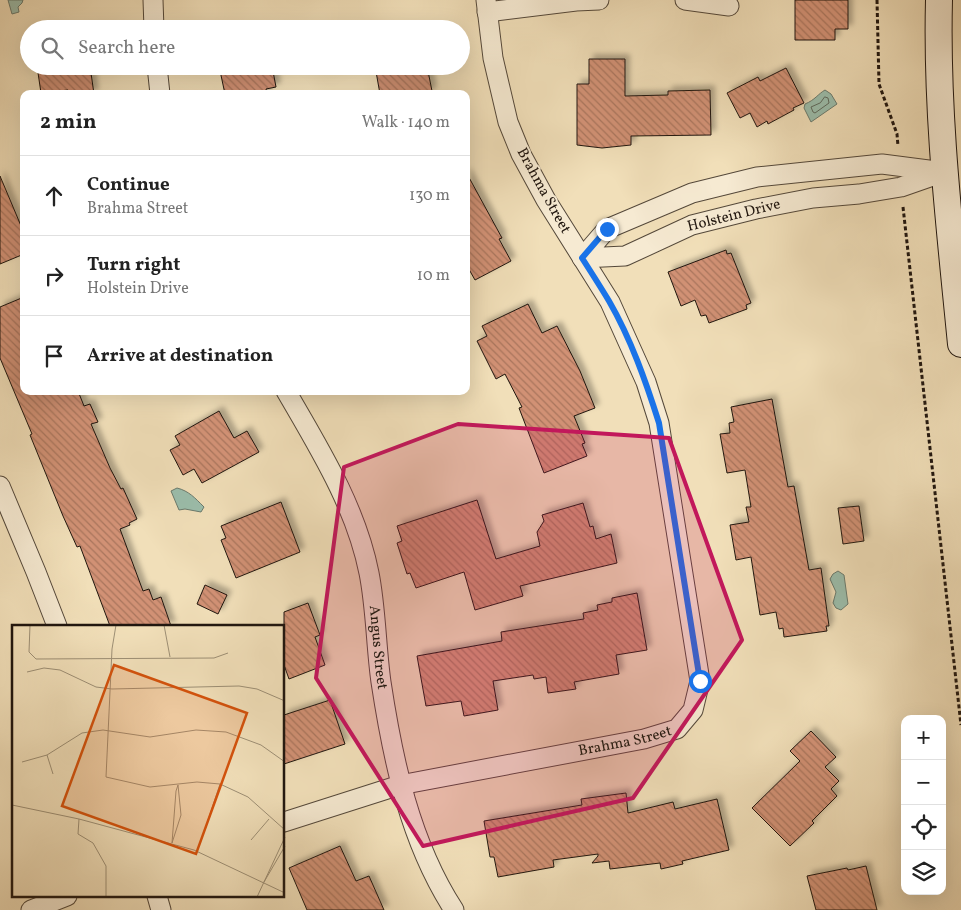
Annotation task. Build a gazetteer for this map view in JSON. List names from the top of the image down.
{
  "streets": {
    "street": ["Brahma Street", "Holstein Drive", "Angus Street"]
  },
  "crossings": [
    ["Brahma Street", "Holstein Drive"],
    ["Brahma Street", "Angus Street"]
  ],
  "page": {
    "search": "Search here",
    "heading": ["2 min", "Walk · 140 m"],
    "list": [
      ["Continue", "Brahma Street", "130 m"],
      ["Turn right", "Holstein Drive", "10 m"],
      "Arrive at destination"
    ],
    "map_buttons": ["+", "−"]
  }
}
